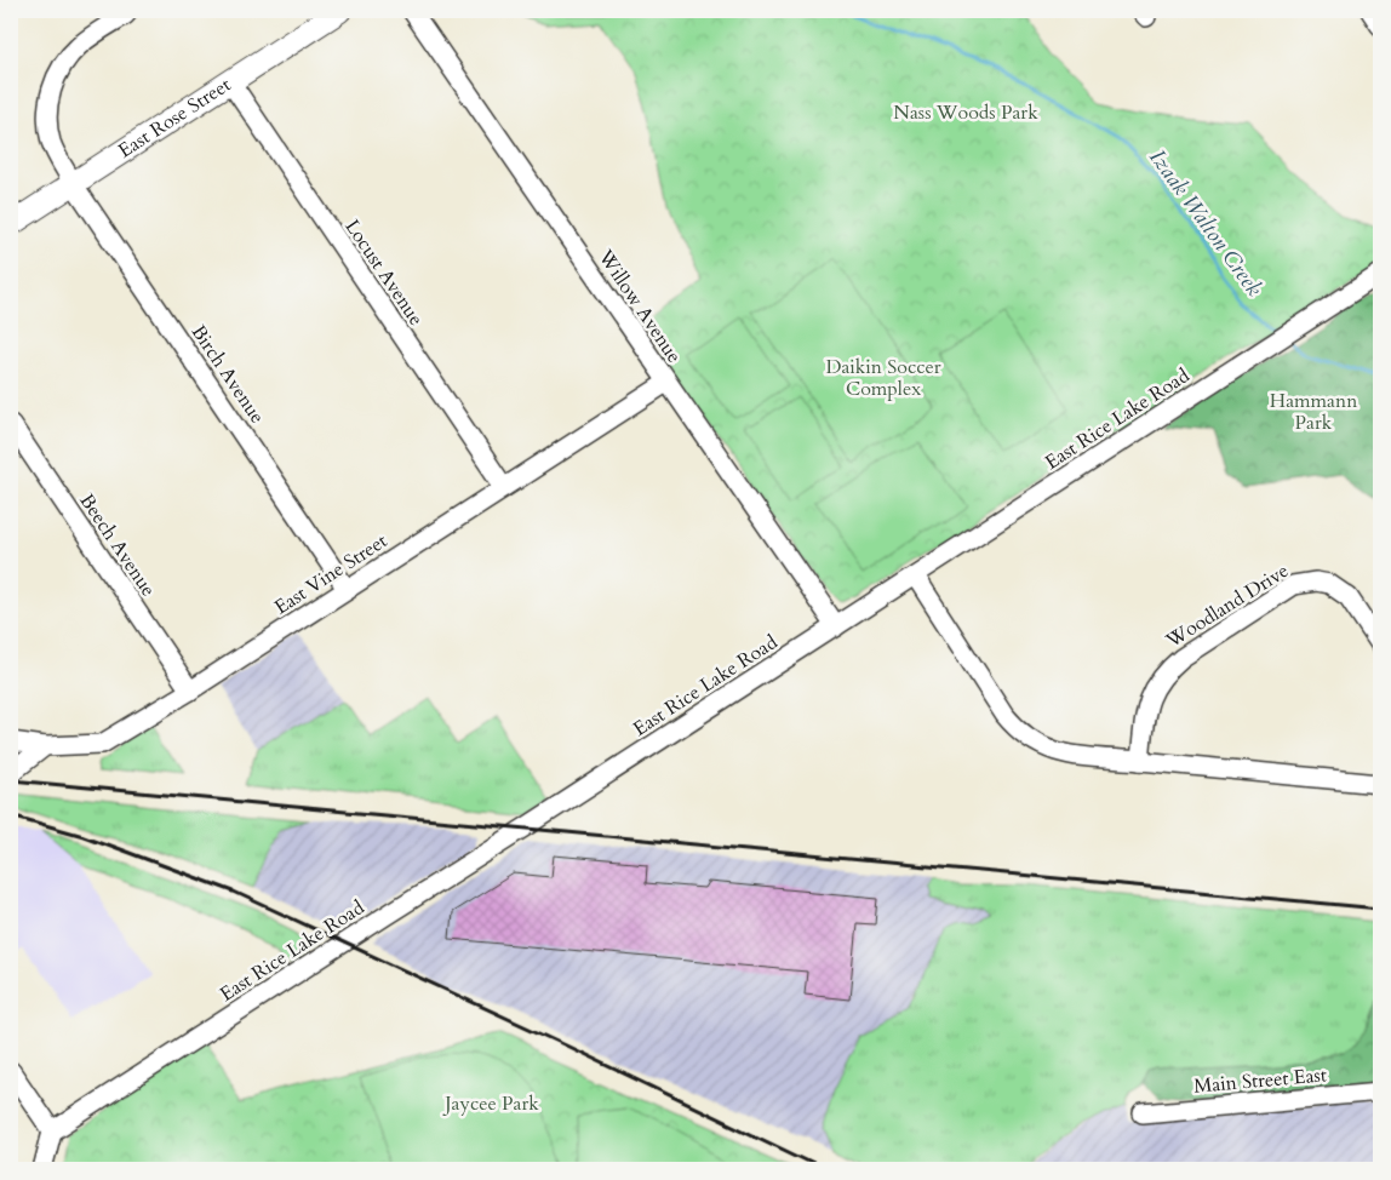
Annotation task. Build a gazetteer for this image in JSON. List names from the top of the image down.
{
  "streets": {
    "main road": ["East Rose Street"],
    "street": [
      "Locust Avenue",
      "Willow Avenue",
      "Birch Avenue",
      "East Rice Lake Road",
      "Beech Avenue",
      "East Vine Street",
      "Woodland Drive",
      "Main Street East"
    ]
  },
  "crossings": [
    ["East Rose Street", "Locust Avenue"],
    ["East Rose Street", "Birch Avenue"],
    ["Locust Avenue", "East Vine Street"],
    ["Willow Avenue", "East Rice Lake Road"],
    ["Willow Avenue", "East Vine Street"],
    ["Birch Avenue", "East Vine Street"],
    ["Beech Avenue", "East Vine Street"]
  ],
  "water": ["Izaak Walton Creek"],
  "parks": [
    "Nass Woods Park",
    "Daikin Soccer Complex",
    "Hammann Park",
    "Jaycee Park"
  ]
}
